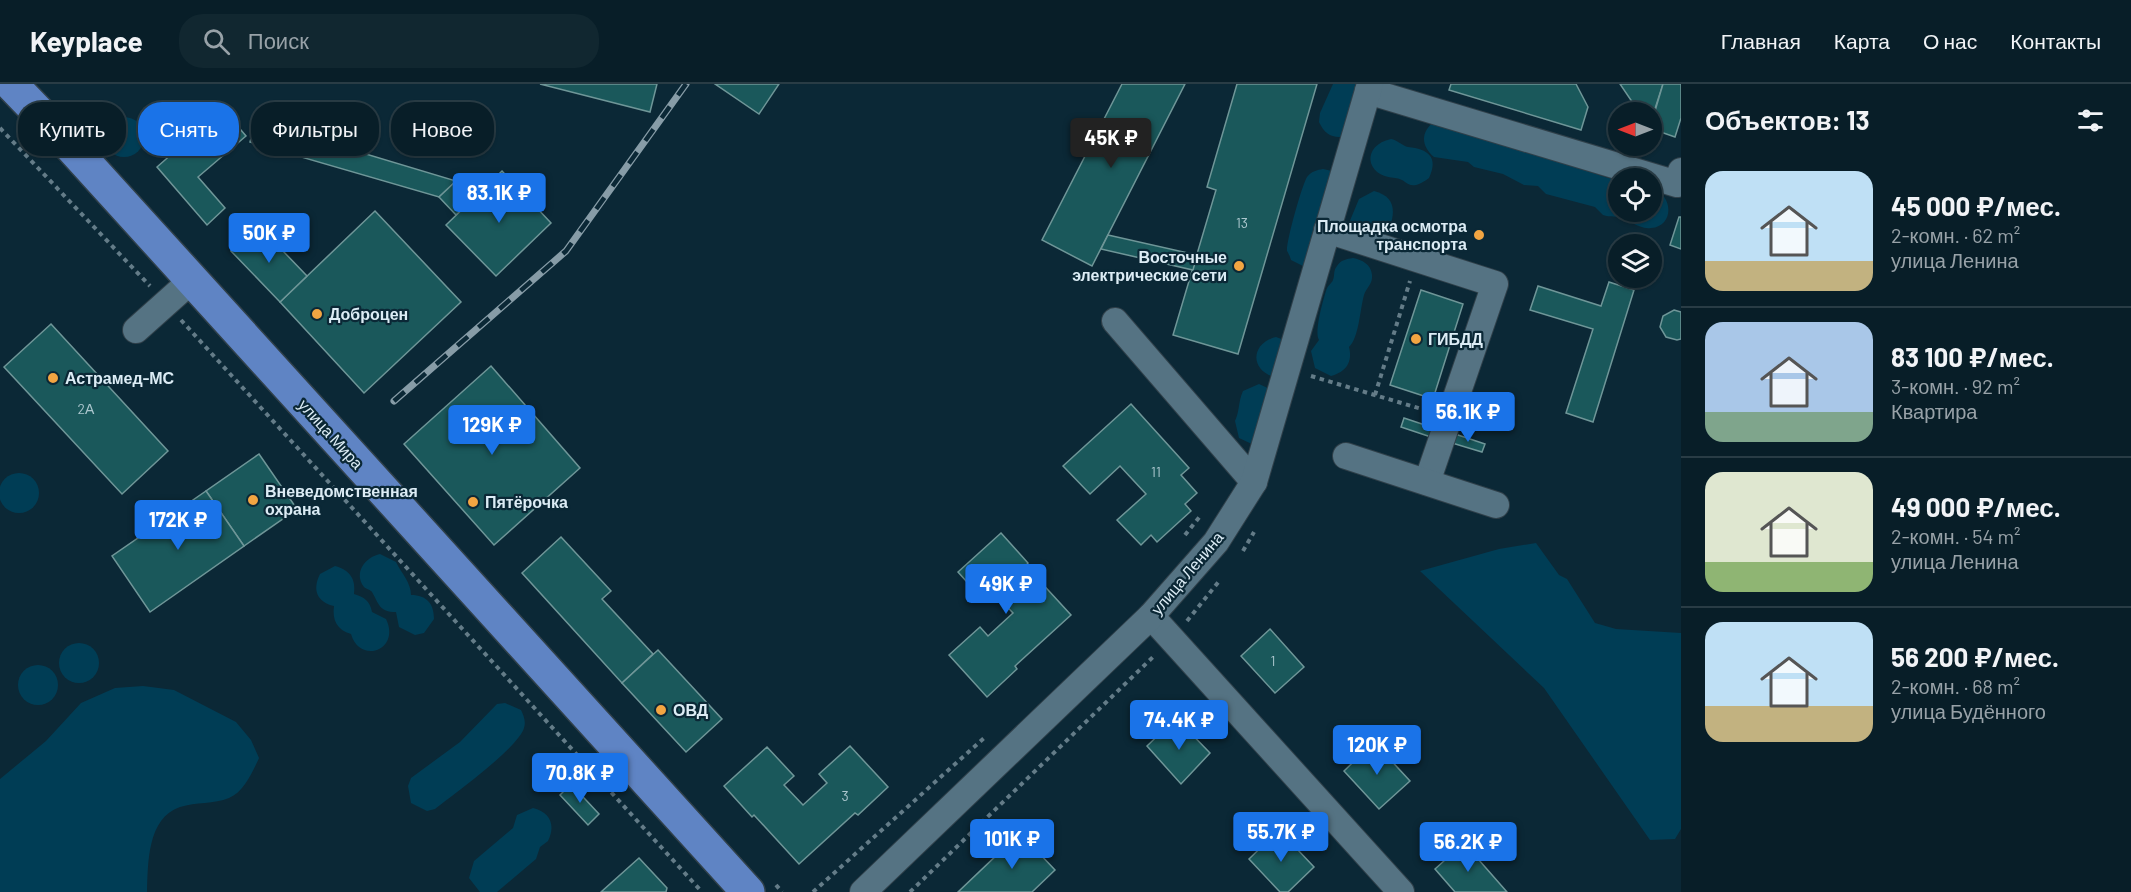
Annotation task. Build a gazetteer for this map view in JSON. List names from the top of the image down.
{
  "streets": {
    "main road": ["улица Мира"],
    "street": ["улица Ленина"]
  },
  "places": [
    "Площадка осмотра транспорта",
    "Восточные электрические сети",
    "Доброцен",
    "ГИБДД",
    "Астрамед-МС",
    "Вневедомственная охрана",
    "Пятёрочка",
    "ОВД"
  ],
  "house_numbers": [
    "13",
    "2А",
    "11",
    "1",
    "3"
  ],
  "north": "left",
  "page": {
    "header": "Keyplace",
    "search": "Поиск",
    "nav": [
      "Главная",
      "Карта",
      "О нас",
      "Контакты"
    ],
    "heading": "Объектов: 13",
    "chip": [
      "Купить",
      "Снять",
      "Фильтры",
      "Новое"
    ],
    "price": [
      "45K ₽",
      "83.1K ₽",
      "50K ₽",
      "56.1K ₽",
      "129K ₽",
      "172K ₽",
      "49K ₽",
      "74.4K ₽",
      "120K ₽",
      "70.8K ₽",
      "55.7K ₽",
      "101K ₽",
      "56.2K ₽"
    ],
    "list": [
      {
        "name": "45 000 ₽/мес.",
        "note": "2-комн. · 62 m² · улица Ленина"
      },
      {
        "name": "83 100 ₽/мес.",
        "note": "3-комн. · 92 m² · Квартира"
      },
      {
        "name": "49 000 ₽/мес.",
        "note": "2-комн. · 54 m² · улица Ленина"
      },
      {
        "name": "56 200 ₽/мес.",
        "note": "2-комн. · 68 m² · улица Будённого"
      }
    ]
  }
}
